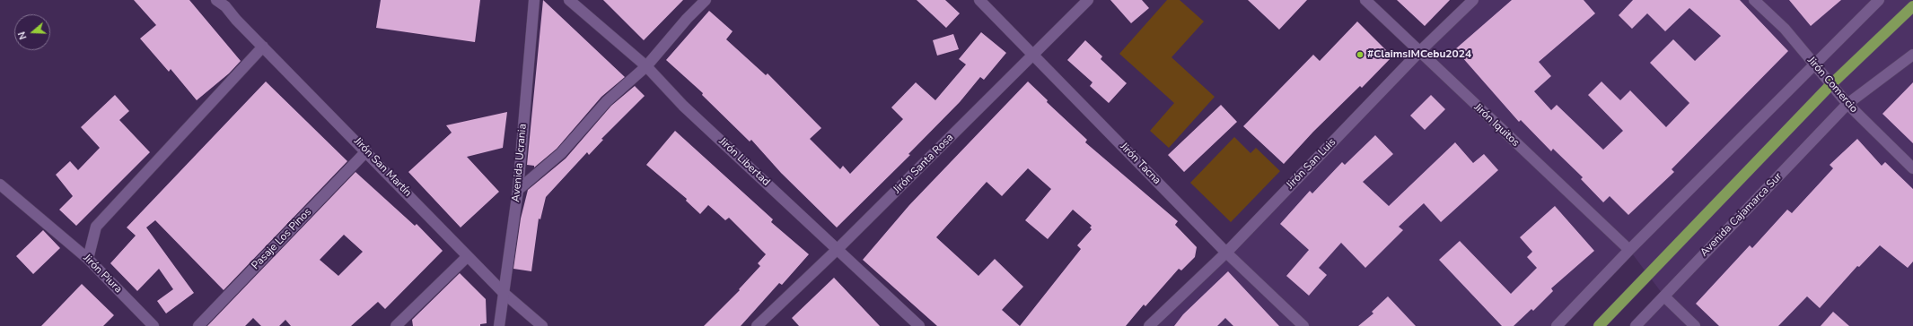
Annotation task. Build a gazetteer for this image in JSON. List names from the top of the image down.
{
  "streets": {
    "street": [
      "Jirón Comercio",
      "Jirón Iquitos",
      "Jirón Libertad",
      "Avenida Ucrania",
      "Jirón Santa Rosa",
      "Jirón Tacna",
      "Jirón San Luis",
      "Jirón San Martín",
      "Avenida Cajamarca Sur",
      "Pasaje Los Pinos",
      "Jirón Piura"
    ]
  },
  "crossings": [
    ["Jirón Comercio", "Avenida Cajamarca Sur"],
    ["Jirón Iquitos", "Jirón San Luis"],
    ["Jirón Libertad", "Jirón Santa Rosa"],
    ["Avenida Ucrania", "Jirón San Martín"],
    ["Jirón Santa Rosa", "Jirón Tacna"],
    ["Jirón Tacna", "Jirón San Luis"],
    ["Jirón San Martín", "Pasaje Los Pinos"]
  ],
  "places": ["#ClaimsIMCebu2024"],
  "north": "left"
}
